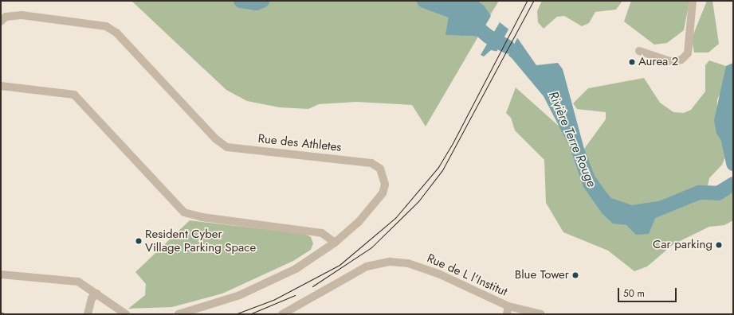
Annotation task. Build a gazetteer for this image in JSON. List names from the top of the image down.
{
  "streets": {
    "street": ["Rue des Athletes", "Rue de L l'Institut"]
  },
  "water": ["Rivière Terre Rouge"],
  "places": [
    "Aurea 2",
    "Resident Cyber Village Parking Space",
    "Car parking",
    "Blue Tower"
  ],
  "scale_bar": "50 m"
}
